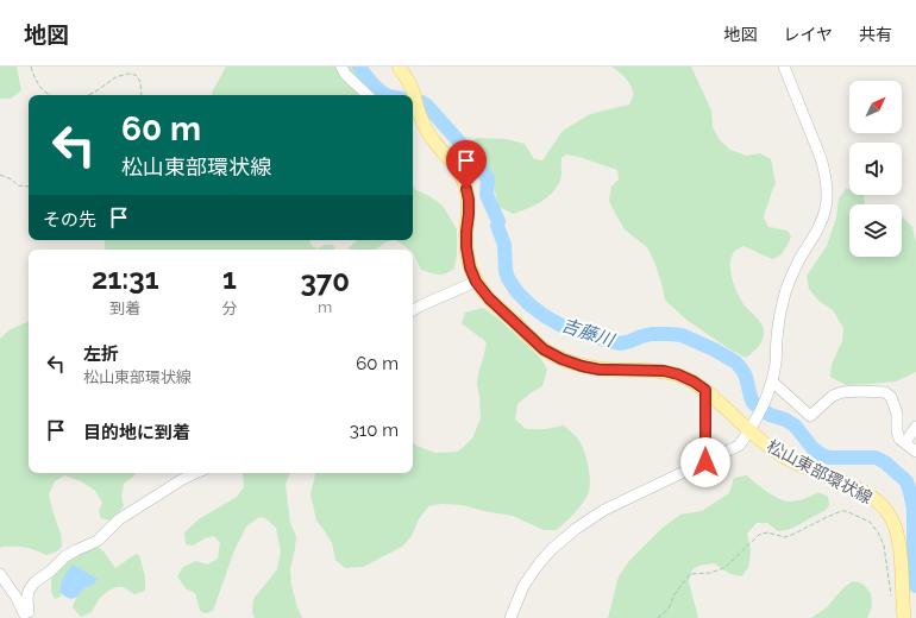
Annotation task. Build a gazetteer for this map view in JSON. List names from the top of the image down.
{
  "streets": {
    "main road": ["松山東部環状線"]
  },
  "water": ["吉藤川"],
  "north": "top right",
  "page": {
    "header": "地図",
    "nav": ["地図", "レイヤ", "共有"],
    "turn": ["60 m", "松山東部環状線"],
    "then": "その先",
    "eta": [
      "21:31",
      "到着",
      "1",
      "分",
      "370",
      "m"
    ],
    "list": [
      {
        "name": "左折",
        "note": "松山東部環状線",
        "value": "60 m"
      },
      {
        "name": "目的地に到着",
        "value": "310 m"
      }
    ]
  }
}
